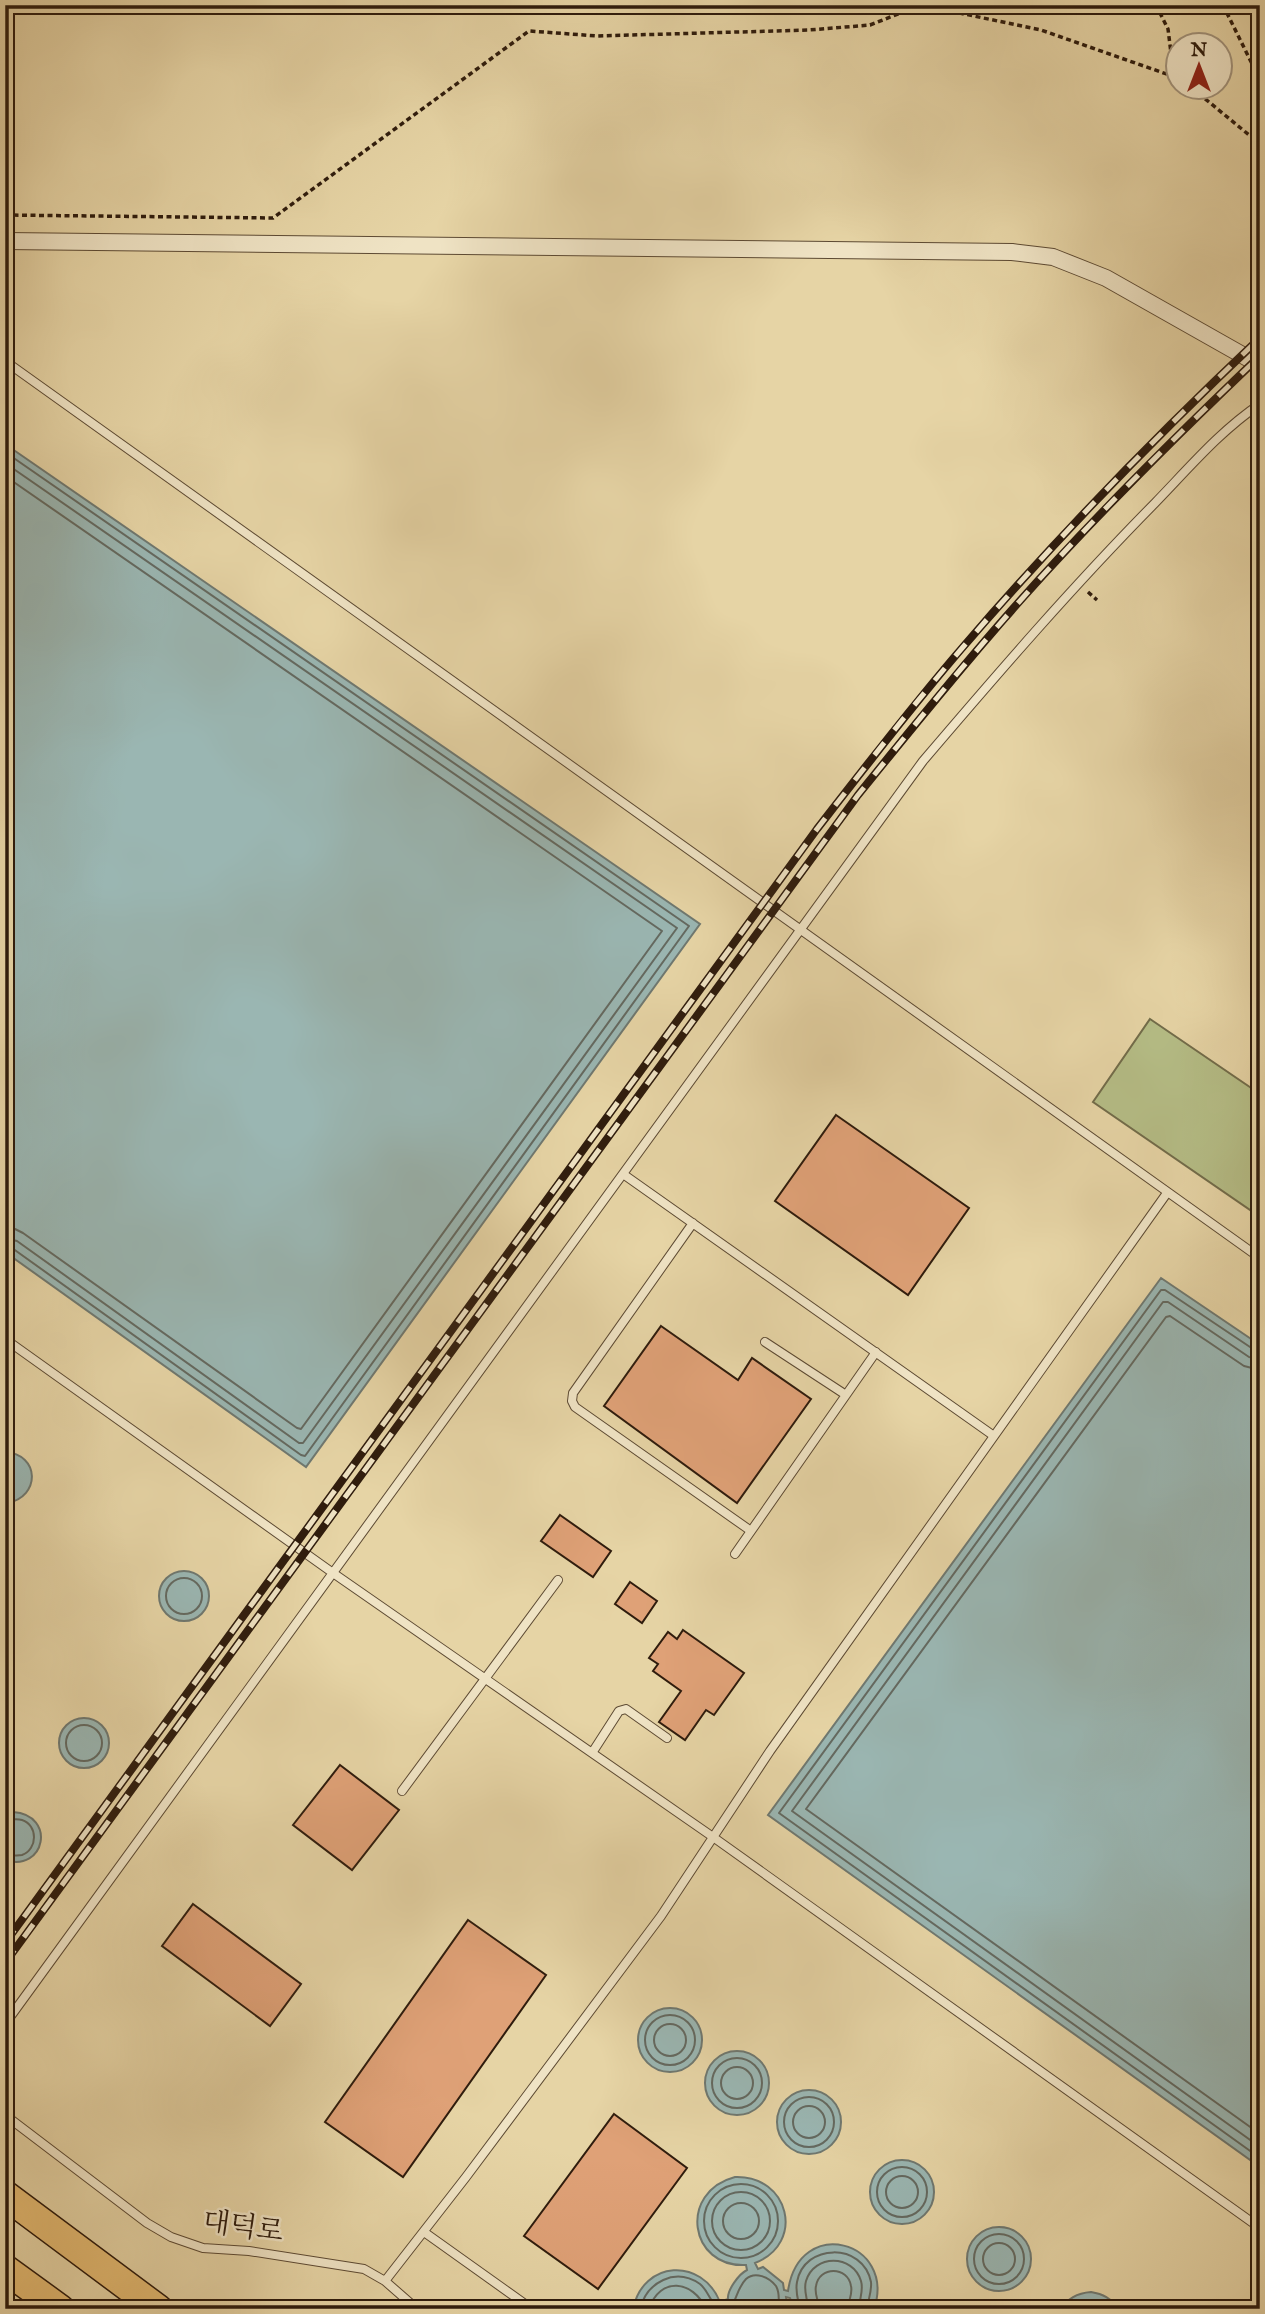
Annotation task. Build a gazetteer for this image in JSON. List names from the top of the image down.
{
  "streets": {
    "lane": ["대덕로"]
  },
  "north": "top"
}
